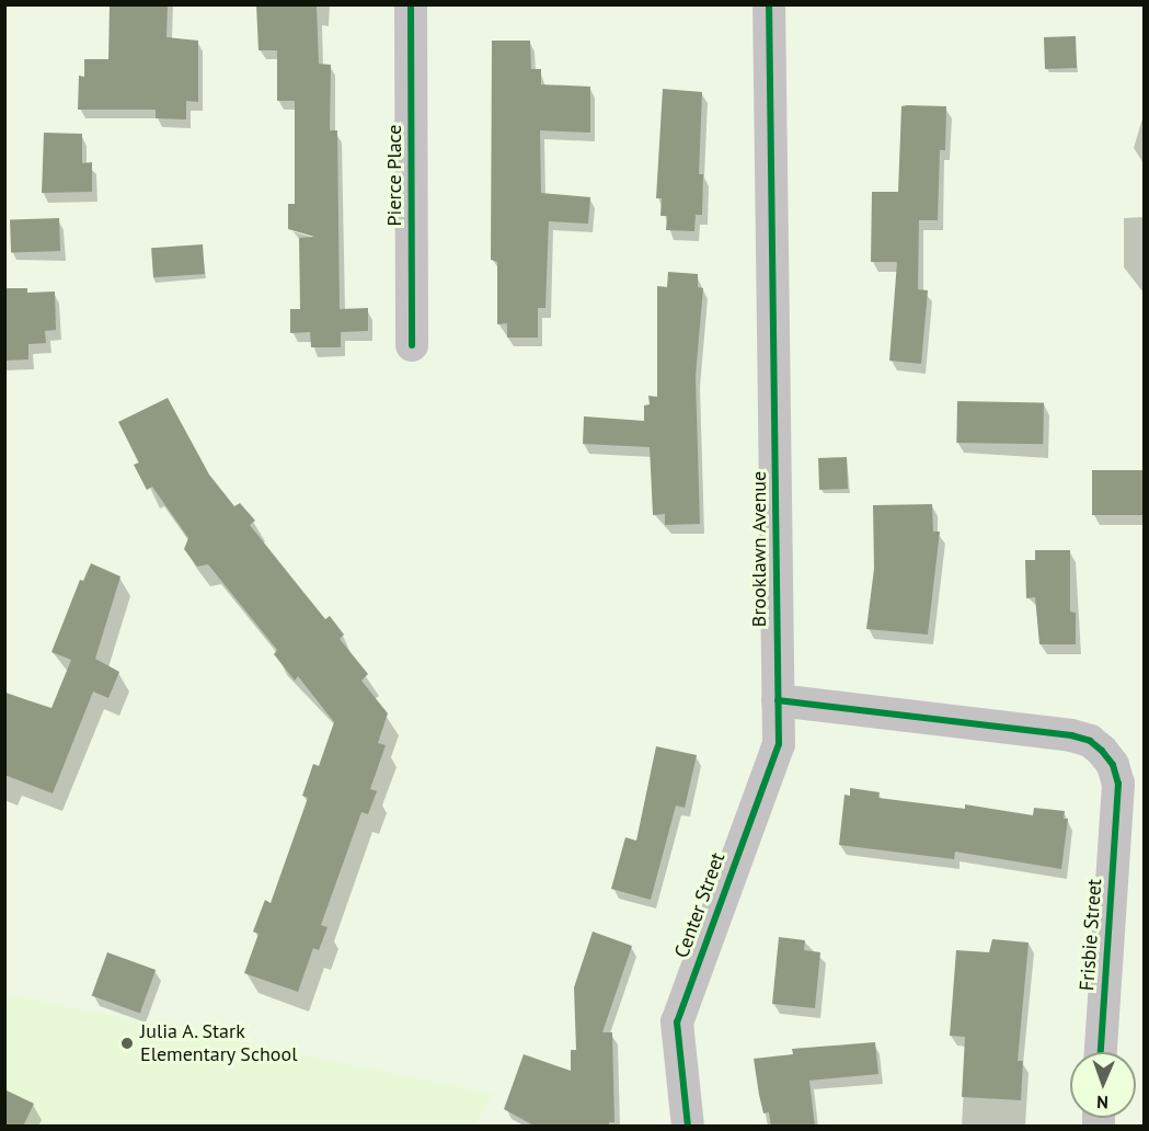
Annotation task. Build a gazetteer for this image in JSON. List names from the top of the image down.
{
  "streets": {
    "street": [
      "Pierce Place",
      "Brooklawn Avenue",
      "Center Street",
      "Frisbie Street"
    ]
  },
  "crossings": [
    ["Brooklawn Avenue", "Center Street"]
  ],
  "places": ["Julia A. Stark Elementary School"],
  "north": "bottom"
}
